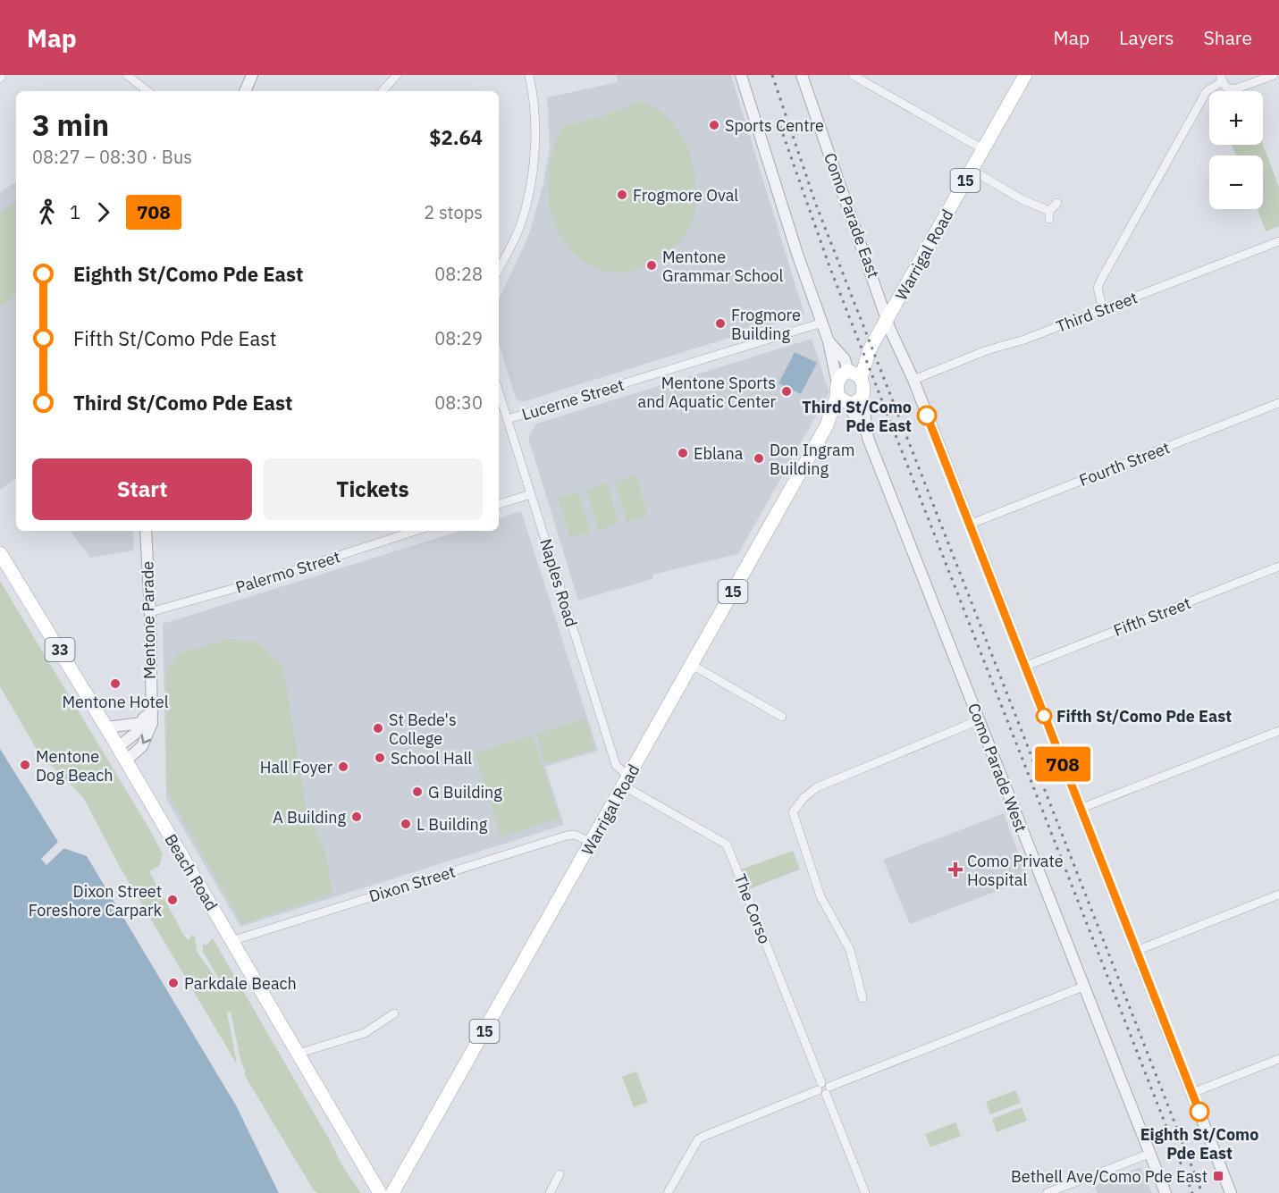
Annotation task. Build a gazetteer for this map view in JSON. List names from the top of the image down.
{
  "streets": {
    "main road": [
      "15",
      "Warrigal Road",
      "33",
      "Beach Road"
    ],
    "street": [
      "Como Parade East",
      "Third Street",
      "Lucerne Street",
      "Fourth Street",
      "Palermo Street",
      "Naples Road",
      "Fifth Street",
      "Mentone Parade",
      "Como Parade West",
      "Dixon Street",
      "The Corso"
    ]
  },
  "crossings": [
    ["15", "Warrigal Road"],
    ["Como Parade East", "Warrigal Road"],
    ["Como Parade East", "Third Street"],
    ["Como Parade East", "Fourth Street"],
    ["Como Parade East", "Fifth Street"],
    ["Warrigal Road", "Naples Road"],
    ["Warrigal Road", "Como Parade West"],
    ["Warrigal Road", "Dixon Street"],
    ["Warrigal Road", "The Corso"],
    ["Lucerne Street", "Naples Road"],
    ["Palermo Street", "Mentone Parade"],
    ["Naples Road", "The Corso"],
    ["Mentone Parade", "Beach Road"],
    ["Beach Road", "Dixon Street"]
  ],
  "places": {
    "other": [
      "Sports Centre",
      "Frogmore Oval",
      "Mentone Grammar School",
      "Frogmore Building",
      "Mentone Sports and Aquatic Center",
      "Third St/Como Pde East",
      "Eblana",
      "Don Ingram Building",
      "Mentone Hotel",
      "Fifth St/Como Pde East",
      "St Bede's College",
      "School Hall",
      "Mentone Dog Beach",
      "Hall Foyer",
      "G Building",
      "A Building",
      "L Building",
      "Dixon Street Foreshore Carpark",
      "Parkdale Beach",
      "Eighth St/Como Pde East"
    ],
    "health": ["Como Private Hospital"],
    "transit": ["Bethell Ave/Como Pde East"]
  },
  "lines": ["bus line 708"],
  "page": {
    "header": "Map",
    "nav": ["Map", "Layers", "Share"],
    "on_map": "708",
    "map_buttons": ["+", "−"],
    "heading": ["3 min", "08:27 – 08:30 · Bus", "$2.64"],
    "legs": ["1", "708", "2 stops"],
    "list": [
      {
        "name": "Eighth St/Como Pde East",
        "value": "08:28"
      },
      {
        "name": "Fifth St/Como Pde East",
        "value": "08:29"
      },
      {
        "name": "Third St/Como Pde East",
        "value": "08:30"
      }
    ],
    "buttons": ["Start", "Tickets"]
  }
}
